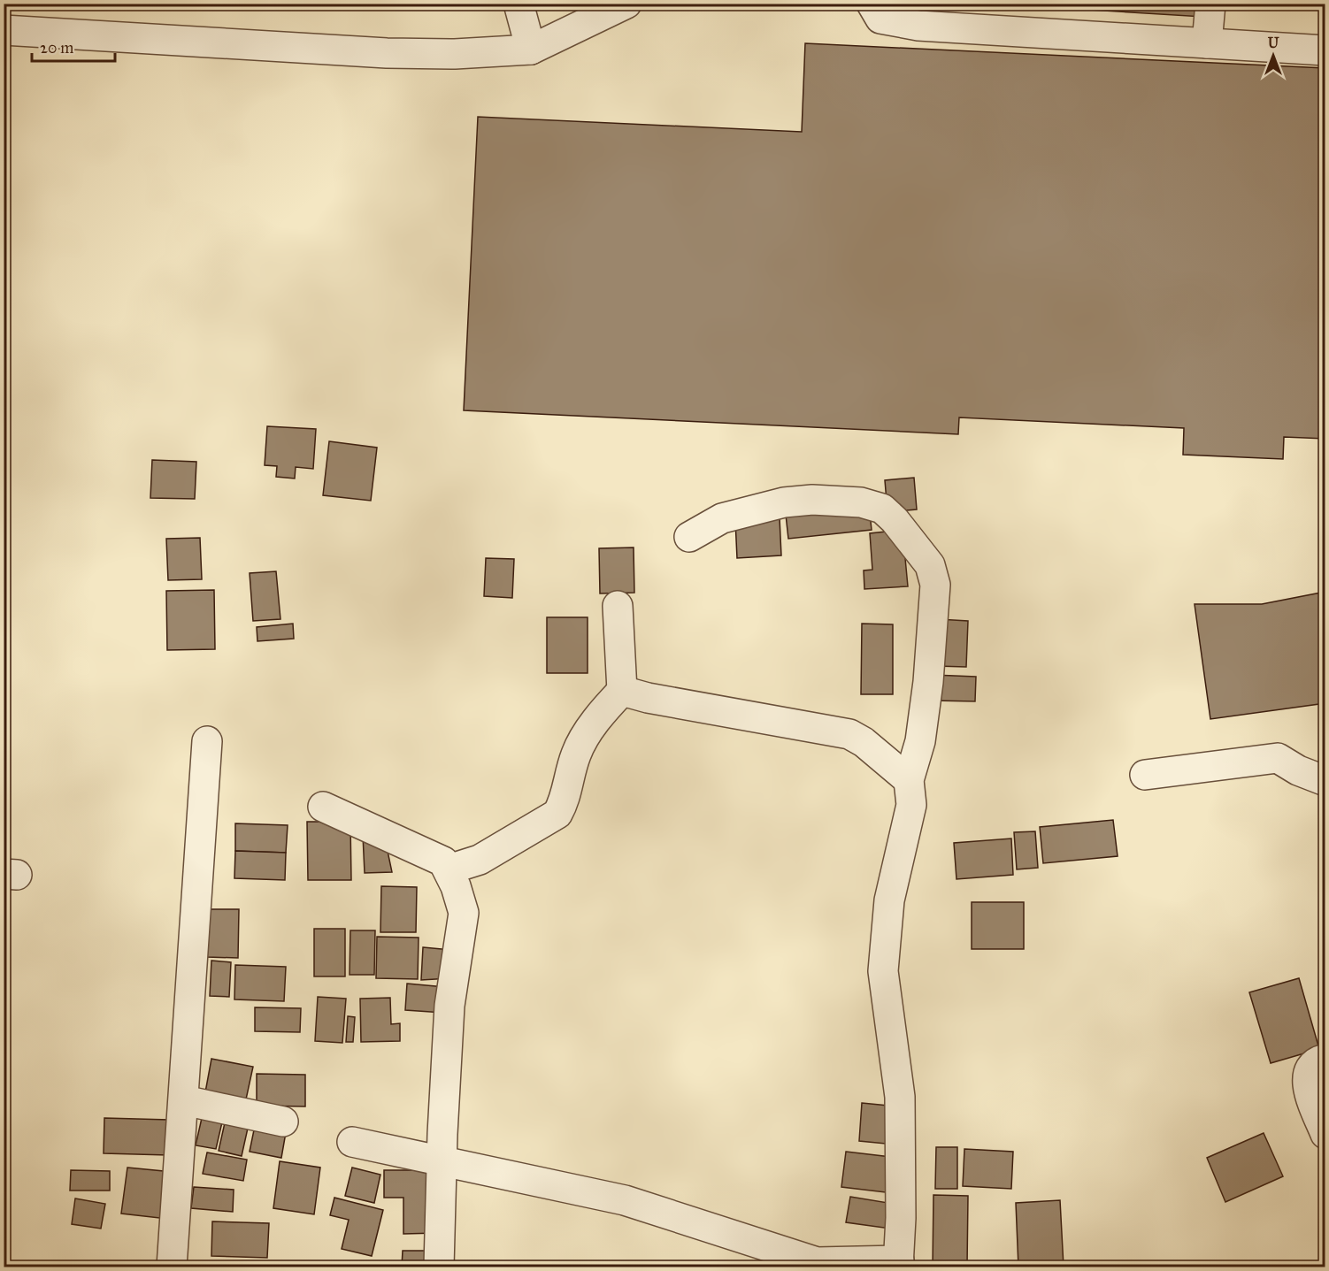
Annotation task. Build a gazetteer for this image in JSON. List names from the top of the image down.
{
  "scale_bar": "20 m",
  "north": "top"
}
